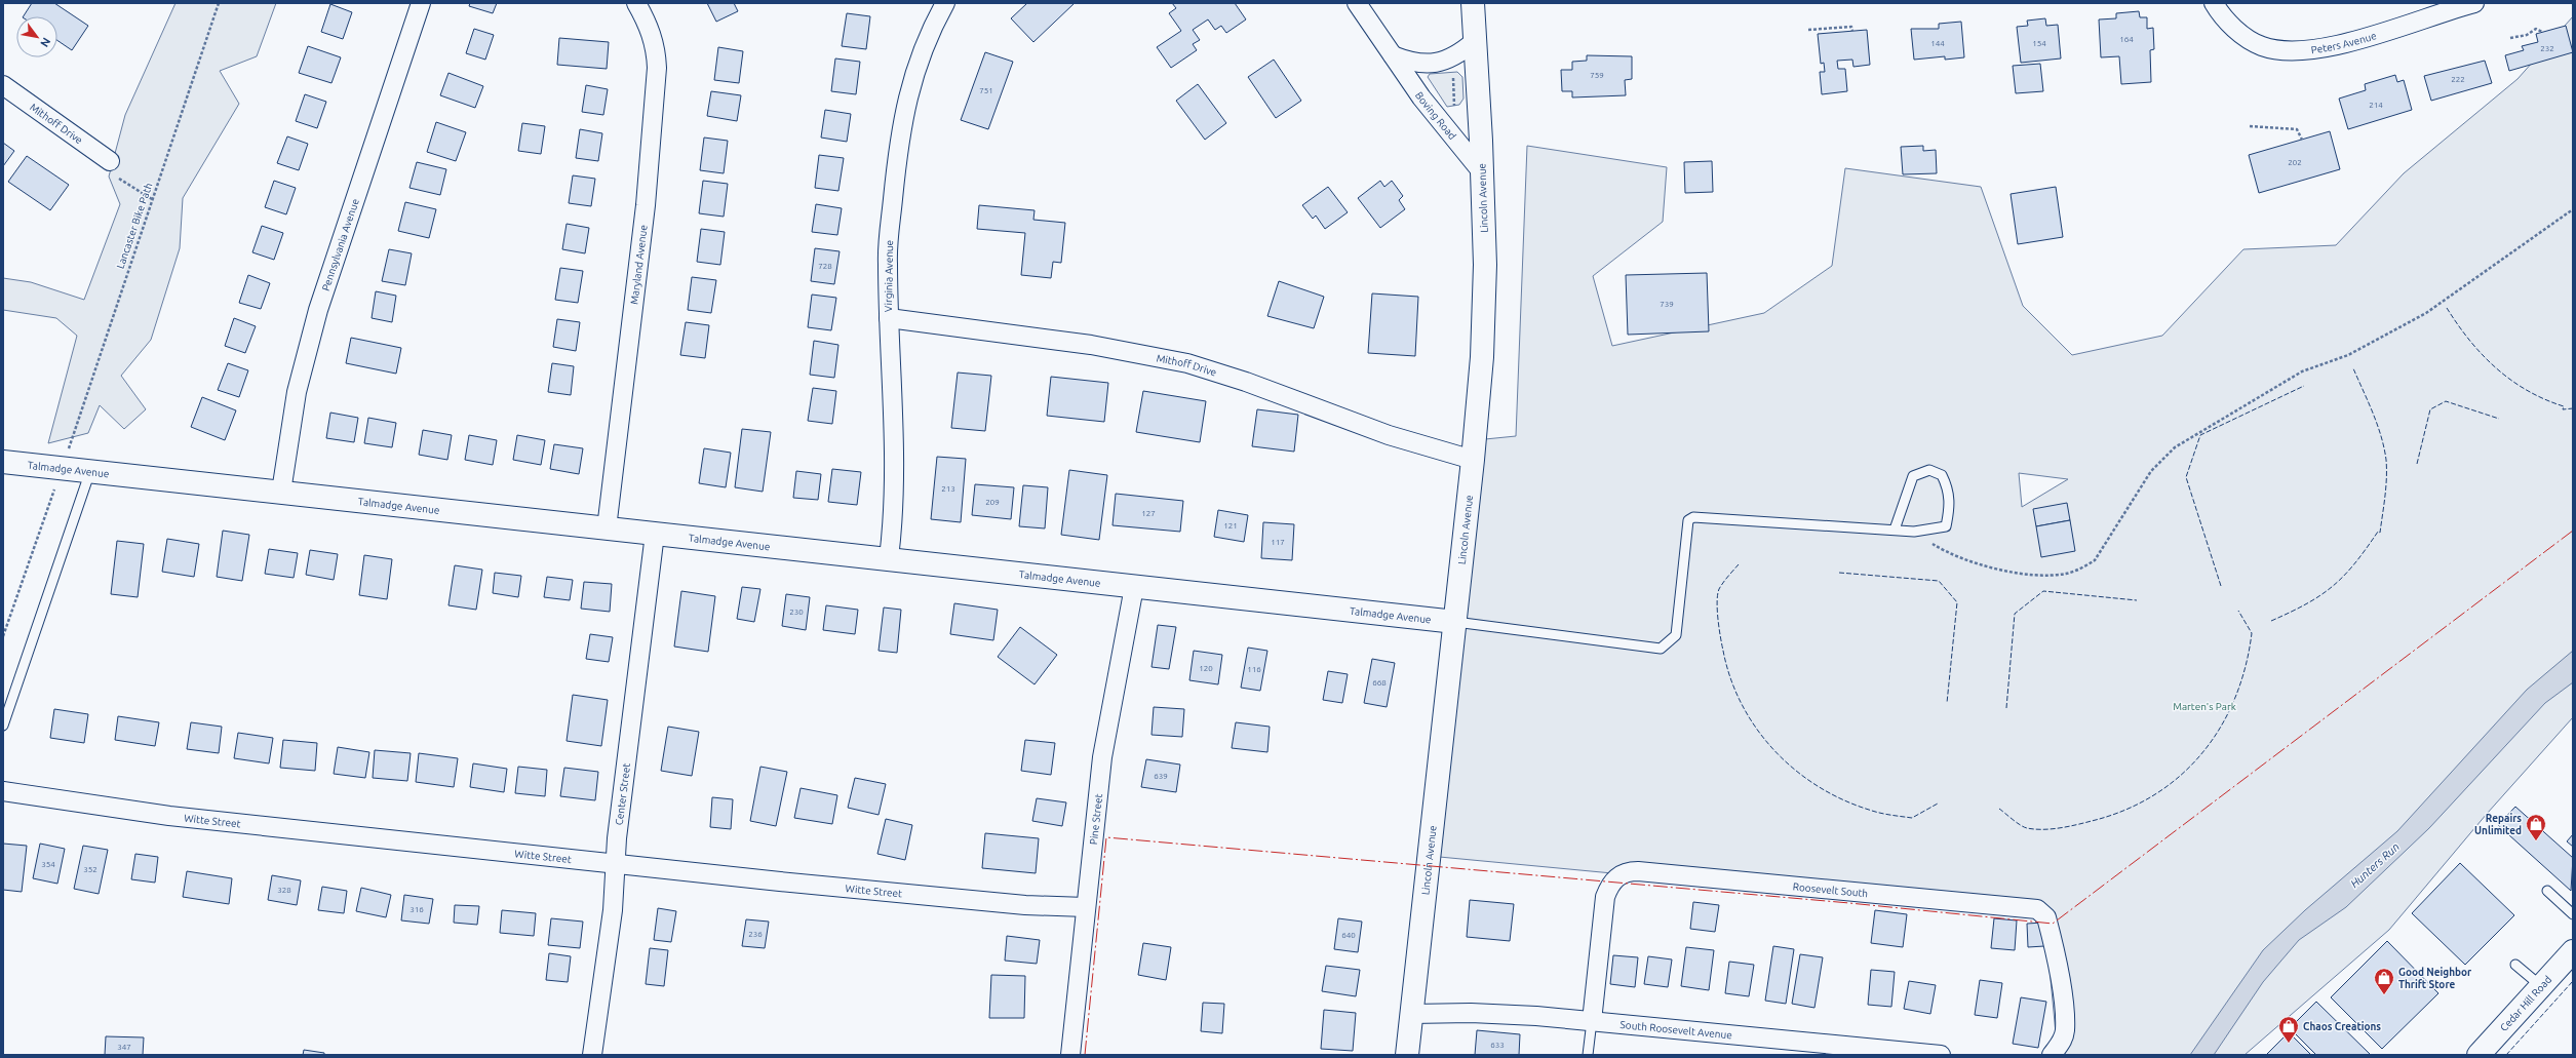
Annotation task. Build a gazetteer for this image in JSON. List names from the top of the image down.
{
  "streets": {
    "street": [
      "Peters Avenue",
      "Boving Road",
      "Mithoff Drive",
      "Lincoln Avenue",
      "Pennsylvania Avenue",
      "Maryland Avenue",
      "Virginia Avenue",
      "Talmadge Avenue",
      "Center Street",
      "Witte Street",
      "Pine Street",
      "Roosevelt South",
      "Cedar Hill Road",
      "South Roosevelt Avenue"
    ],
    "path": ["Lancaster Bike Path"]
  },
  "crossings": [
    ["Boving Road", "Lincoln Avenue"],
    ["Mithoff Drive", "Lincoln Avenue"],
    ["Mithoff Drive", "Virginia Avenue"],
    ["Lincoln Avenue", "Talmadge Avenue"],
    ["Lincoln Avenue", "South Roosevelt Avenue"],
    ["Pennsylvania Avenue", "Talmadge Avenue"],
    ["Maryland Avenue", "Talmadge Avenue"],
    ["Virginia Avenue", "Talmadge Avenue"],
    ["Talmadge Avenue", "Center Street"],
    ["Talmadge Avenue", "Pine Street"],
    ["Center Street", "Witte Street"],
    ["Witte Street", "Pine Street"],
    ["Roosevelt South", "South Roosevelt Avenue"]
  ],
  "water": ["Hunters Run"],
  "parks": ["Marten's Park"],
  "places": {
    "shop": ["Repairs Unlimited", "Good Neighbor Thrift Store", "Chaos Creations"]
  },
  "house_numbers": [
    "164",
    "144",
    "154",
    "232",
    "759",
    "222",
    "751",
    "214",
    "202",
    "728",
    "739",
    "213",
    "209",
    "127",
    "121",
    "117",
    "230",
    "120",
    "116",
    "668",
    "639",
    "354",
    "352",
    "328",
    "316",
    "236",
    "640",
    "633",
    "347"
  ],
  "north": "bottom right"
}
